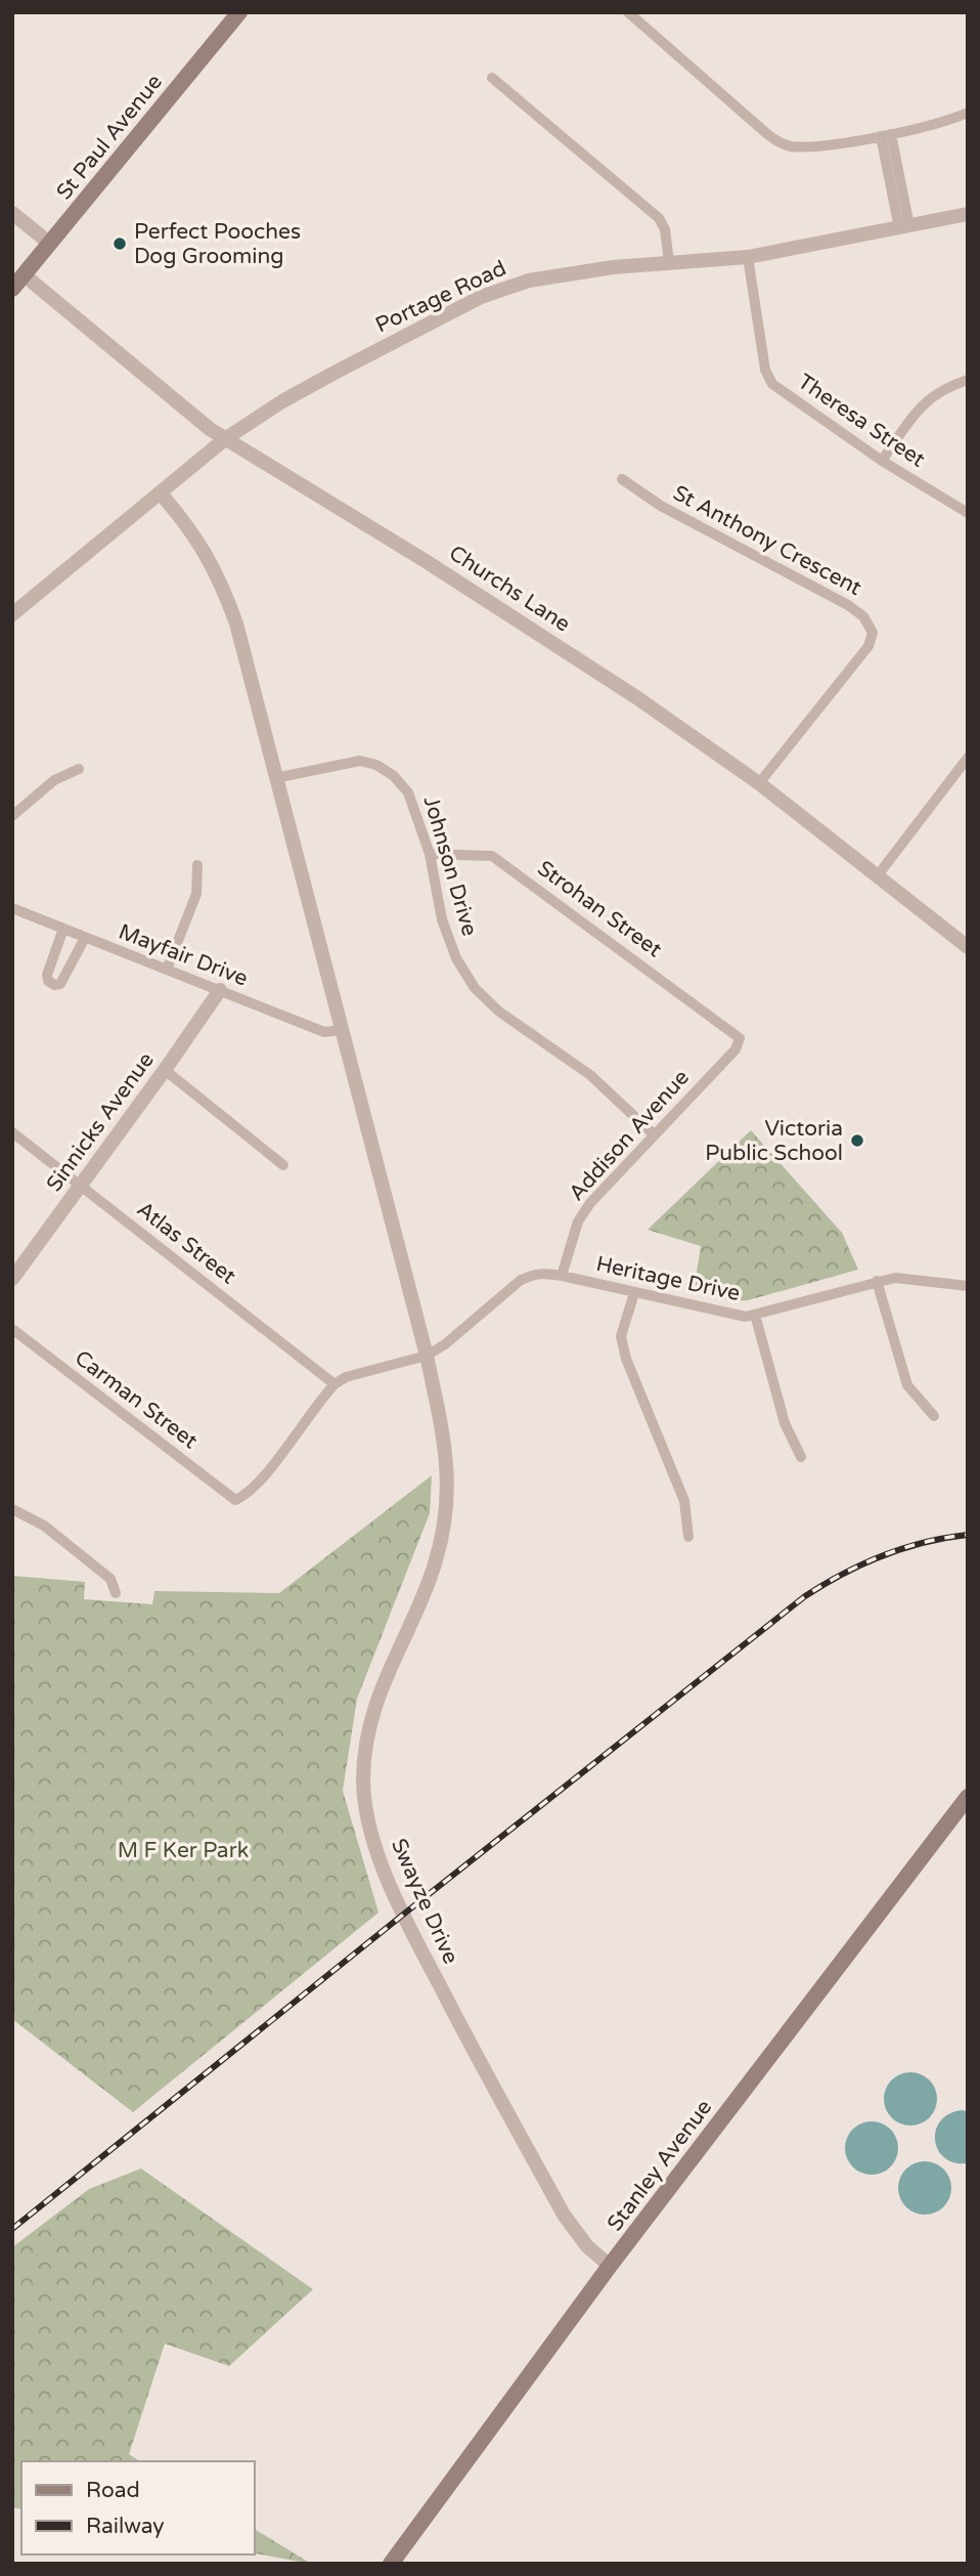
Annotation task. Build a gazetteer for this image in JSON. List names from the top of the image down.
{
  "streets": {
    "main road": ["St Paul Avenue", "Stanley Avenue"],
    "street": [
      "Portage Road",
      "Theresa Street",
      "St Anthony Crescent",
      "Churchs Lane",
      "Johnson Drive",
      "Strohan Street",
      "Mayfair Drive",
      "Sinnicks Avenue",
      "Addison Avenue",
      "Atlas Street",
      "Heritage Drive",
      "Carman Street",
      "Swayze Drive"
    ]
  },
  "crossings": [
    ["St Paul Avenue", "Churchs Lane"],
    ["Portage Road", "Theresa Street"],
    ["Portage Road", "Churchs Lane"],
    ["Portage Road", "Swayze Drive"],
    ["St Anthony Crescent", "Churchs Lane"],
    ["Johnson Drive", "Strohan Street"],
    ["Johnson Drive", "Addison Avenue"],
    ["Johnson Drive", "Swayze Drive"],
    ["Strohan Street", "Addison Avenue"],
    ["Mayfair Drive", "Sinnicks Avenue"],
    ["Mayfair Drive", "Swayze Drive"],
    ["Sinnicks Avenue", "Atlas Street"],
    ["Addison Avenue", "Heritage Drive"],
    ["Atlas Street", "Carman Street"],
    ["Heritage Drive", "Swayze Drive"],
    ["Swayze Drive", "Stanley Avenue"]
  ],
  "parks": ["M F Ker Park"],
  "places": ["Perfect Pooches Dog Grooming", "Victoria Public School"],
  "legend": ["Road", "Railway"]
}
